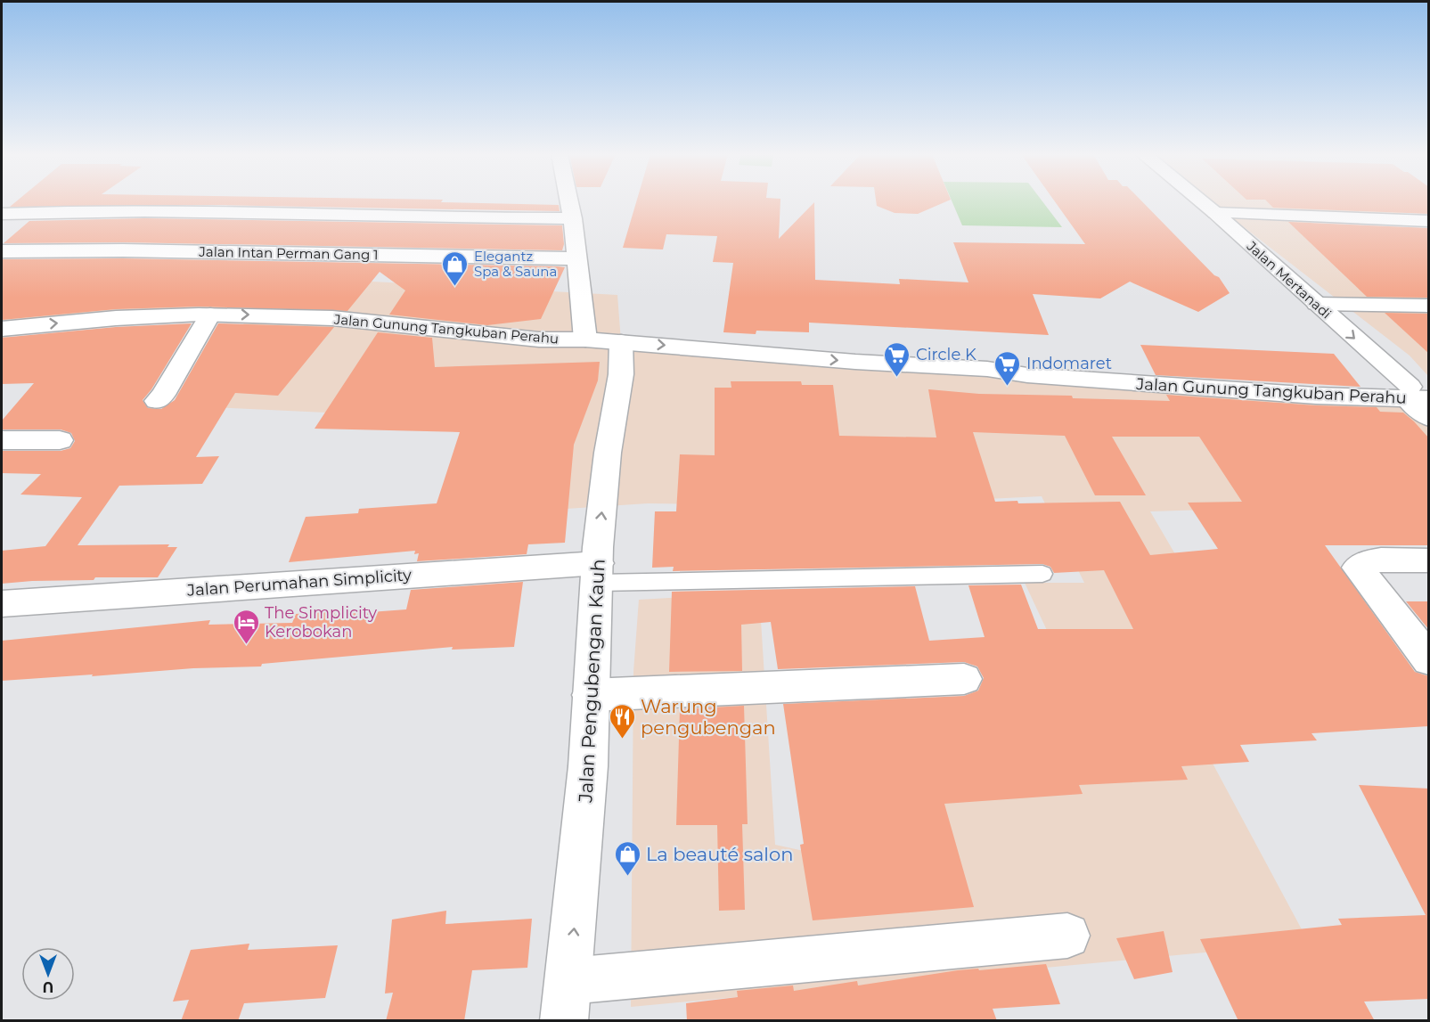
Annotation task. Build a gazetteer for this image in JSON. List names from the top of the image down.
{
  "streets": {
    "street": [
      "Jalan Intan Perman Gang 1",
      "Jalan Mertanadi",
      "Jalan Gunung Tangkuban Perahu",
      "Jalan Perumahan Simplicity",
      "Jalan Pengubengan Kauh"
    ]
  },
  "crossings": [
    ["Jalan Mertanadi", "Jalan Gunung Tangkuban Perahu"],
    ["Jalan Gunung Tangkuban Perahu", "Jalan Pengubengan Kauh"],
    ["Jalan Perumahan Simplicity", "Jalan Pengubengan Kauh"]
  ],
  "one_way": ["Jalan Mertanadi", "Jalan Pengubengan Kauh"],
  "places": {
    "shop": ["Elegantz Spa & Sauna", "La beauté salon"],
    "supermarket": ["Circle K", "Indomaret"],
    "hotel": ["The Simplicity Kerobokan"],
    "restaurant": ["Warung pengubengan"]
  },
  "north": "bottom"
}
